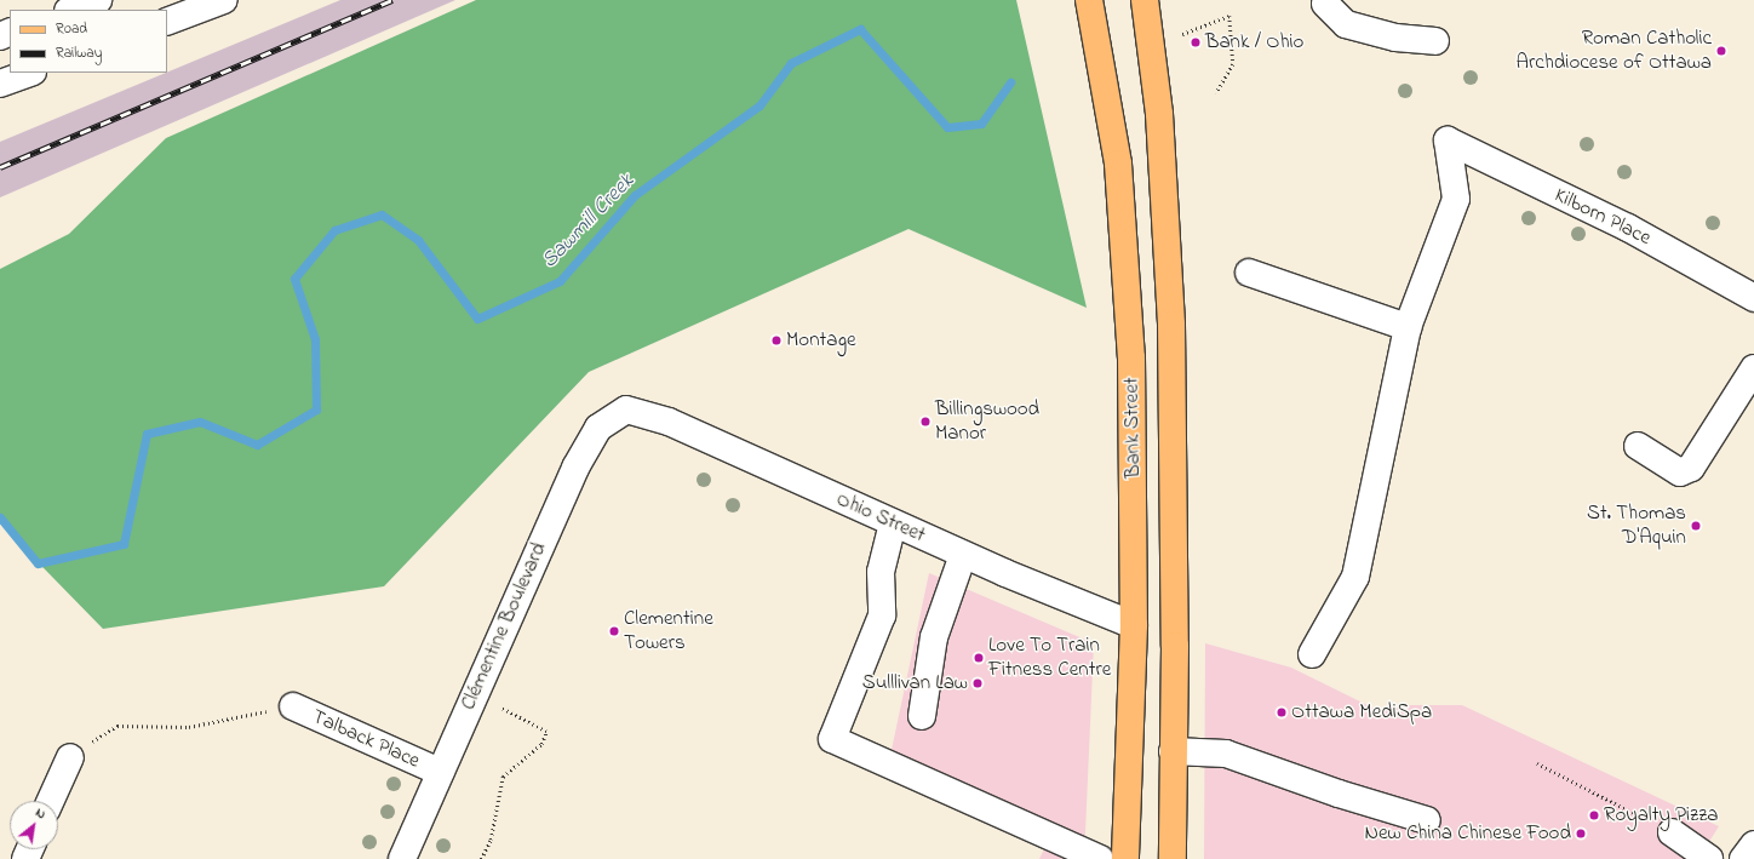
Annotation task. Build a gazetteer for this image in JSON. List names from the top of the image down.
{
  "streets": {
    "main road": ["Bank Street"],
    "street": [
      "Kilborn Place",
      "Ohio Street",
      "Clémentine Boulevard",
      "Talback Place"
    ]
  },
  "crossings": [
    ["Bank Street", "Ohio Street"],
    ["Ohio Street", "Clémentine Boulevard"],
    ["Clémentine Boulevard", "Talback Place"]
  ],
  "water": ["Sawmill Creek"],
  "places": [
    "Bank / Ohio",
    "Roman Catholic Archdiocese of Ottawa",
    "Montage",
    "Billingswood Manor",
    "St. Thomas D'Aquin",
    "Clementine Towers",
    "Love To Train Fitness Centre",
    "Sulllivan Law",
    "Ottawa MediSpa",
    "Royalty Pizza",
    "New China Chinese Food"
  ],
  "legend": ["Road", "Railway"],
  "north": "top right"
}
